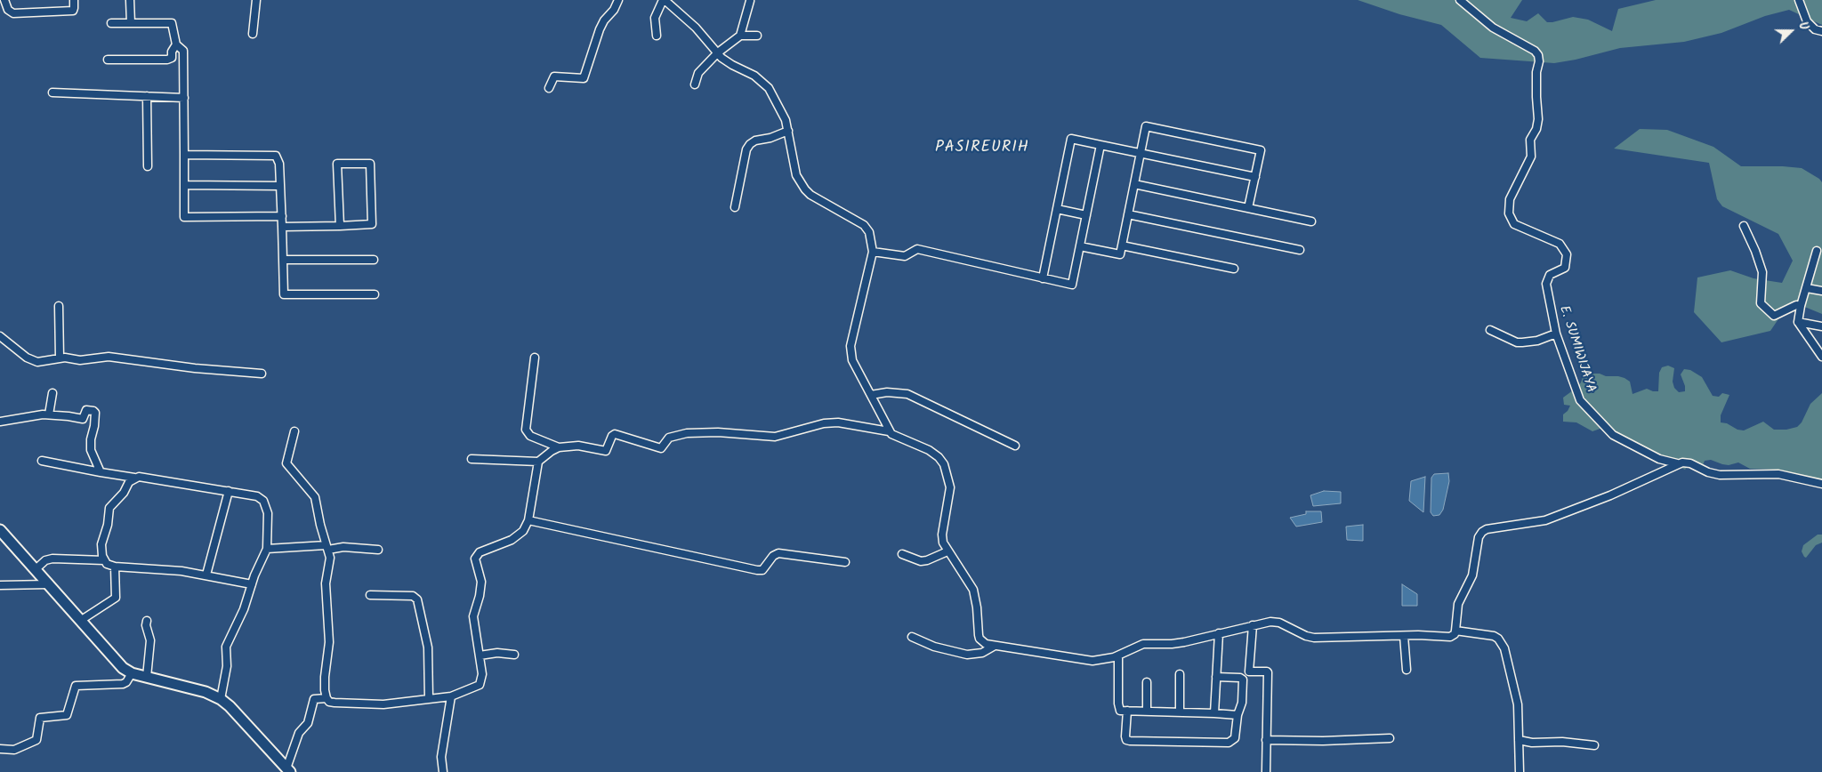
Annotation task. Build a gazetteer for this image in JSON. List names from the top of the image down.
{
  "streets": {
    "street": ["E. SUMIWIJAYA"]
  },
  "districts": ["PASIREURIH"],
  "north": "right"
}
